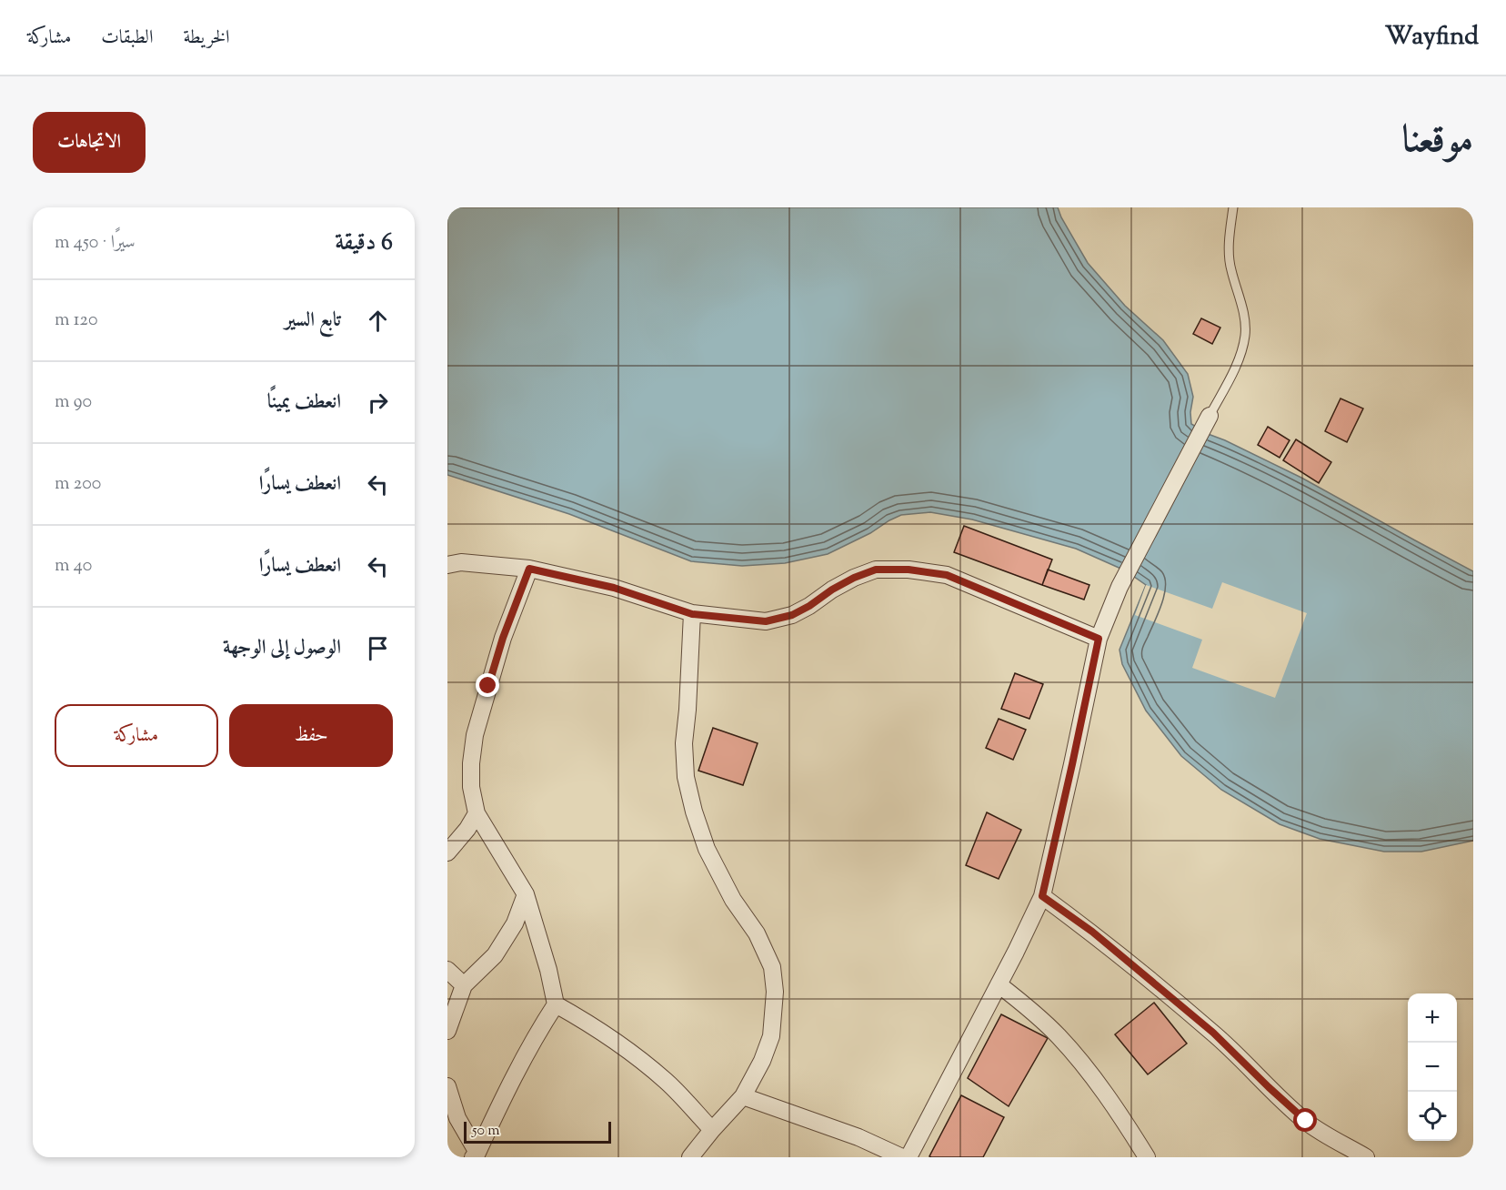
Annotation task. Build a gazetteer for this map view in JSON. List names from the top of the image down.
{
  "scale_bar": "50 m",
  "page": {
    "header": "Wayfind",
    "nav": ["الخريطة", "الطبقات", "مشاركة"],
    "title": "موقعنا",
    "buttons": [
      "الاتجاهات",
      ["حفظ", "مشاركة"]
    ],
    "heading": ["6 دقيقة", "سيرًا · 450 m"],
    "list": [
      ["تابع السير", "120 m"],
      ["انعطف يمينًا", "90 m"],
      ["انعطف يسارًا", "200 m"],
      ["انعطف يسارًا", "40 m"],
      "الوصول إلى الوجهة"
    ],
    "map_buttons": ["+", "−"],
    "scale": "50 m"
  }
}
